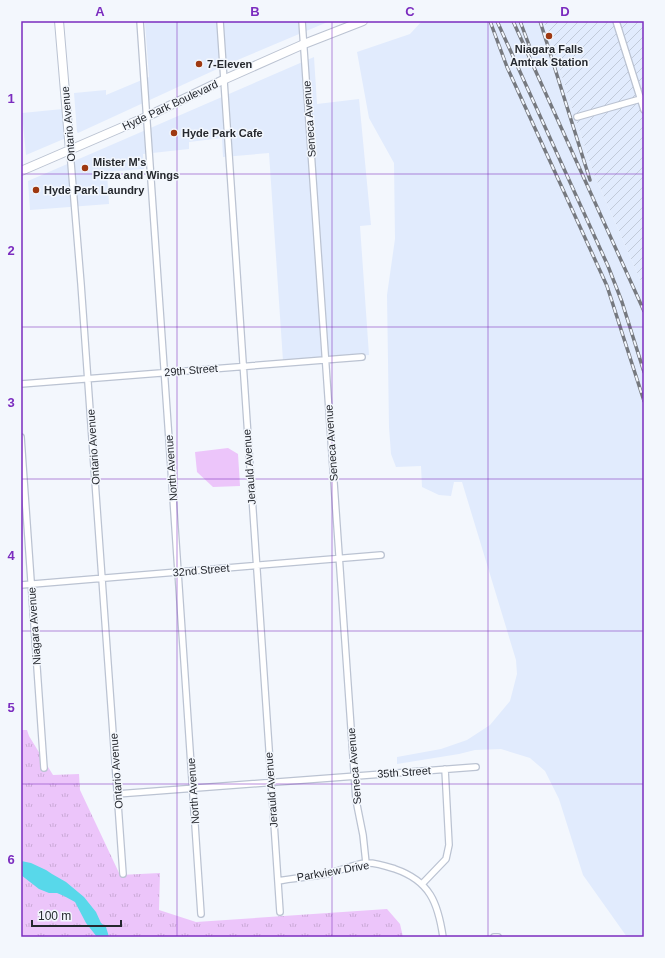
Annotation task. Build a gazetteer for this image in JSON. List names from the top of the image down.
{
  "streets": {
    "main road": ["Hyde Park Boulevard", "Ontario Avenue"],
    "street": [
      "Seneca Avenue",
      "29th Street",
      "Jerauld Avenue",
      "North Avenue",
      "32nd Street",
      "Niagara Avenue",
      "35th Street",
      "Parkview Drive"
    ]
  },
  "crossings": [
    ["Hyde Park Boulevard", "Seneca Avenue"],
    ["Hyde Park Boulevard", "Ontario Avenue"],
    ["Hyde Park Boulevard", "Jerauld Avenue"],
    ["Hyde Park Boulevard", "North Avenue"],
    ["Seneca Avenue", "29th Street"],
    ["Seneca Avenue", "32nd Street"],
    ["Seneca Avenue", "35th Street"],
    ["Seneca Avenue", "Parkview Drive"],
    ["Ontario Avenue", "29th Street"],
    ["Ontario Avenue", "32nd Street"],
    ["Ontario Avenue", "35th Street"],
    ["29th Street", "Jerauld Avenue"],
    ["29th Street", "North Avenue"],
    ["Jerauld Avenue", "32nd Street"],
    ["Jerauld Avenue", "35th Street"],
    ["Jerauld Avenue", "Parkview Drive"],
    ["North Avenue", "32nd Street"],
    ["North Avenue", "35th Street"],
    ["32nd Street", "Niagara Avenue"]
  ],
  "places": [
    "Niagara Falls Amtrak Station",
    "7-Eleven",
    "Hyde Park Cafe",
    "Mister M's Pizza and Wings",
    "Hyde Park Laundry"
  ],
  "scale_bar": "100 m",
  "grid": {
    "columns": [
      "A",
      "B",
      "C",
      "D"
    ],
    "rows": [
      "1",
      "2",
      "3",
      "4",
      "5",
      "6"
    ]
  }
}
